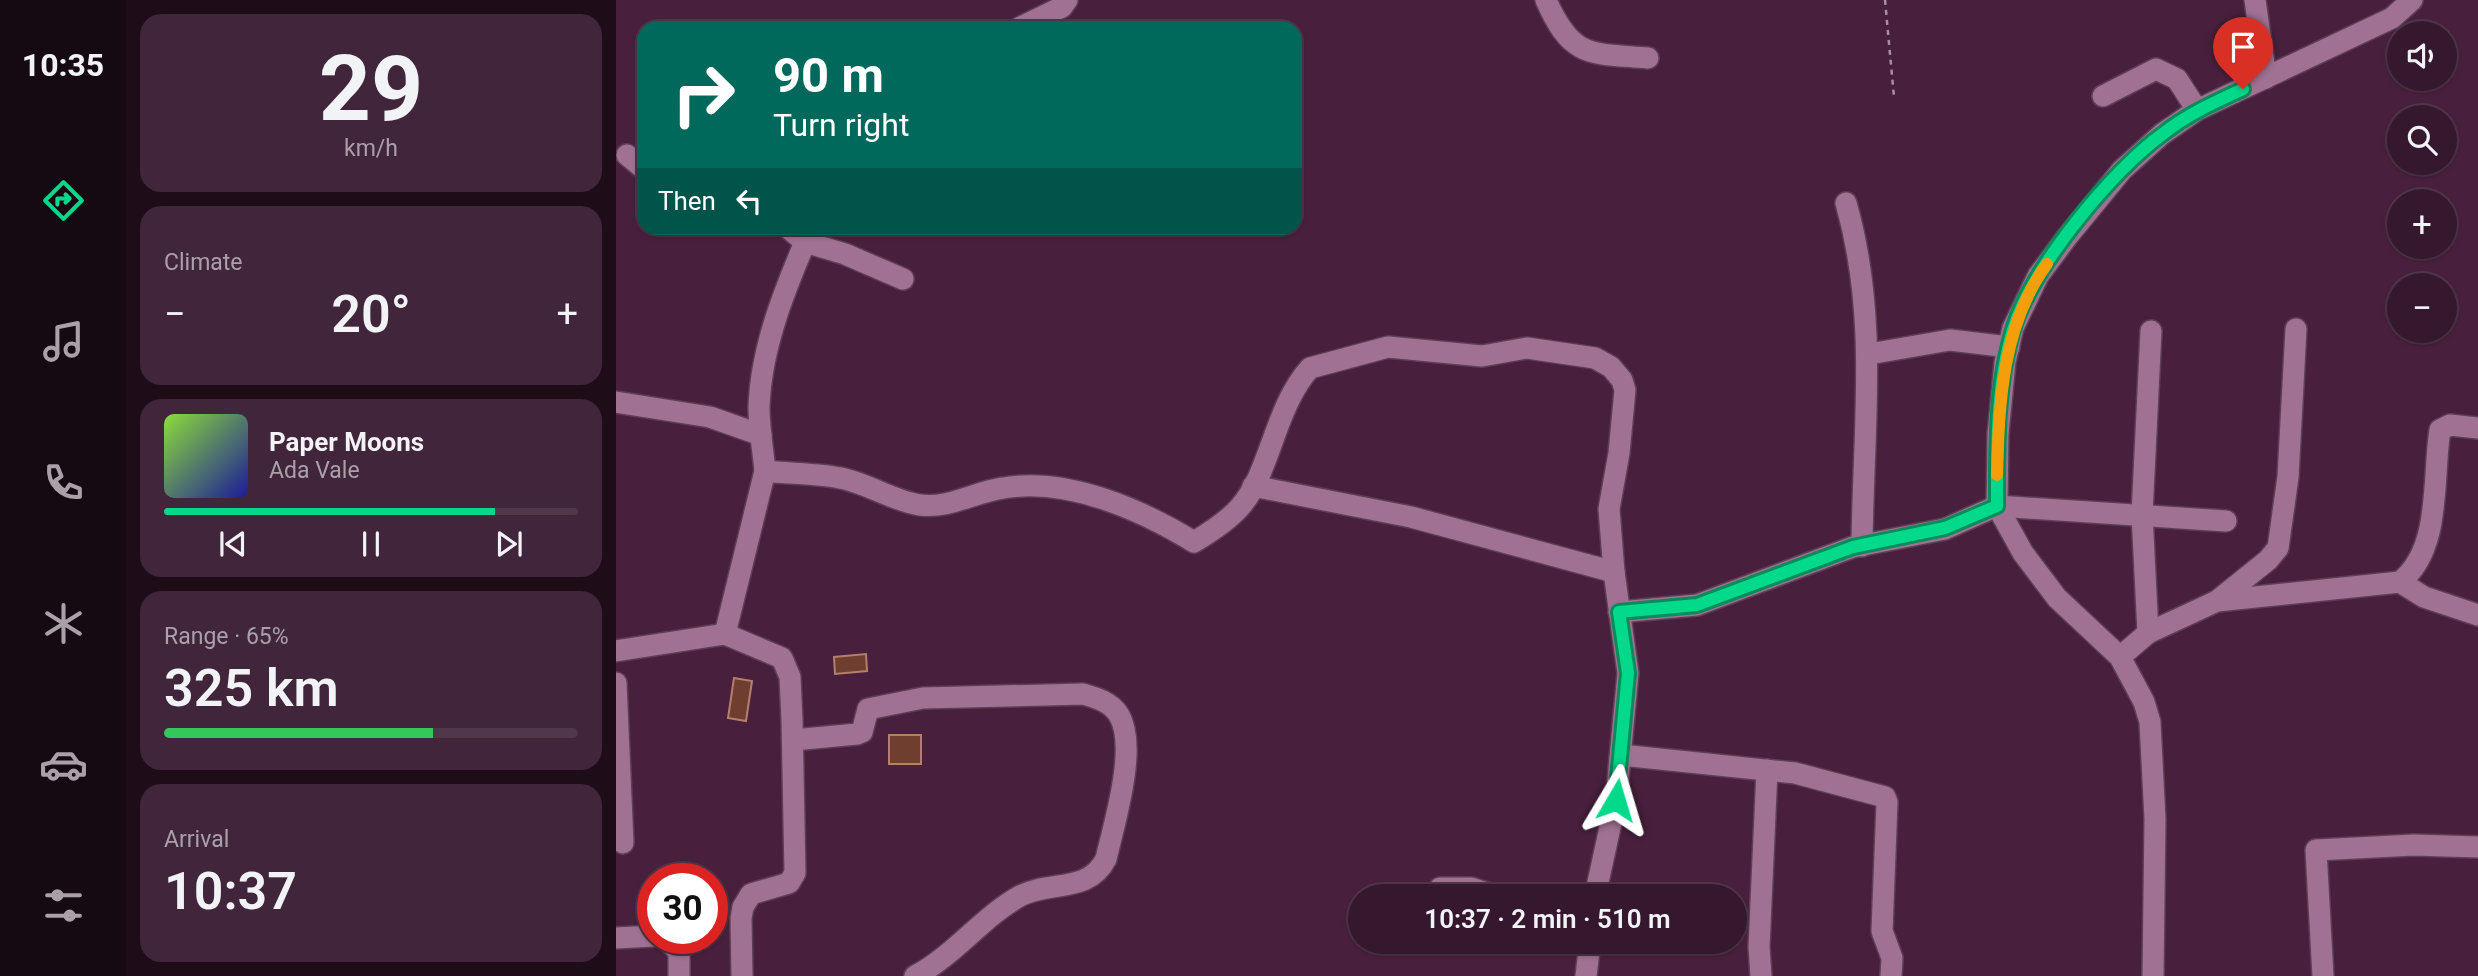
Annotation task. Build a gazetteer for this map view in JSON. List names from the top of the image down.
{
  "page": {
    "tabs": "10:35",
    "tile": [
      ["29", "km/h"],
      "Climate",
      ["Range · 65%", "325 km"],
      ["Arrival", "10:37"]
    ],
    "map_buttons": ["+", "−"],
    "turn": ["90 m", "Turn right"],
    "then": "Then",
    "heat": ["−", "20°", "+"],
    "song": ["Paper Moons", "Ada Vale"],
    "limit": "30",
    "trip": "10:37 · 2 min · 510 m"
  }
}
